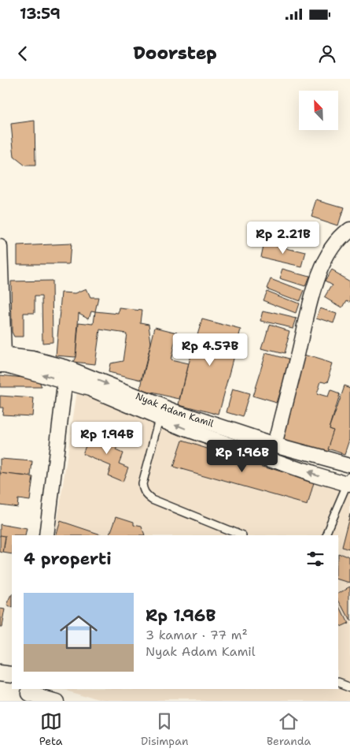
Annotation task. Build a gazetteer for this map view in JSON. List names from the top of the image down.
{
  "streets": {
    "street": ["Nyak Adam Kamil"]
  },
  "north": "top left",
  "page": {
    "status": "13:59",
    "header": "Doorstep",
    "price": [
      "Rp 2.21B",
      "Rp 4.57B",
      "Rp 1.94B",
      "Rp 1.96B"
    ],
    "heading": "4 properti",
    "list": [
      {
        "name": "Rp 1.96B",
        "note": "3 kamar · 77 m² · Nyak Adam Kamil"
      }
    ],
    "tabs": ["Peta", "Disimpan", "Beranda"]
  }
}
